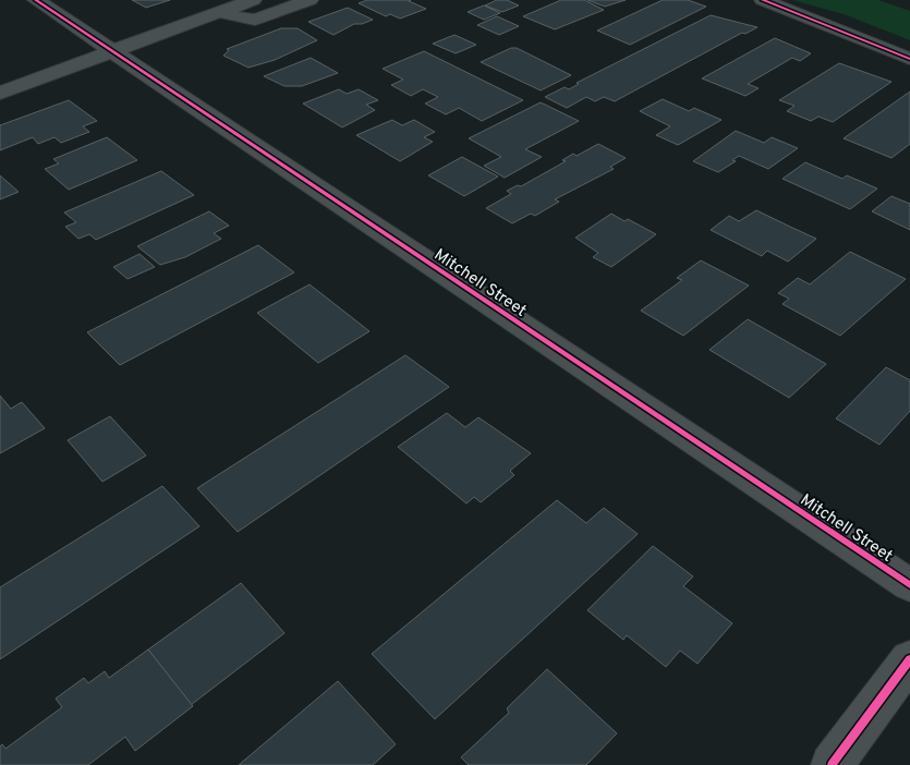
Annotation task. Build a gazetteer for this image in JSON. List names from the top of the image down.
{
  "streets": {
    "street": ["Mitchell Street"]
  }
}
